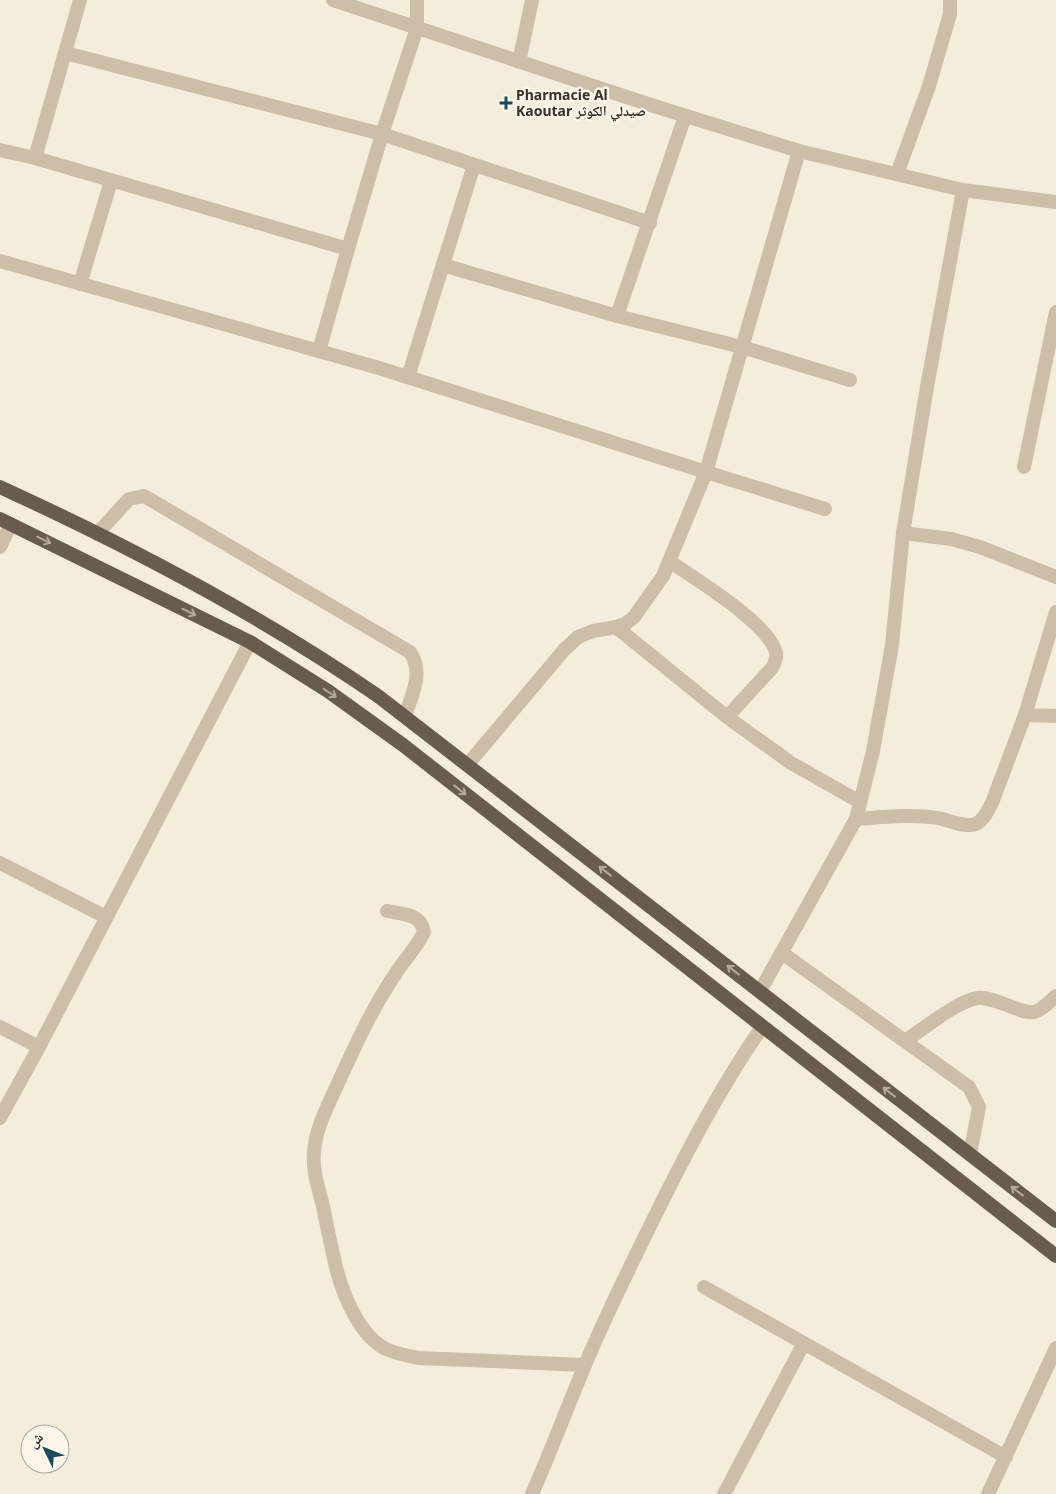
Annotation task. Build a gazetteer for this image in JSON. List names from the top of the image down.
{
  "places": {
    "health": ["Pharmacie Al Kaoutar صيدلي الكوثر"]
  },
  "north": "top left"
}
